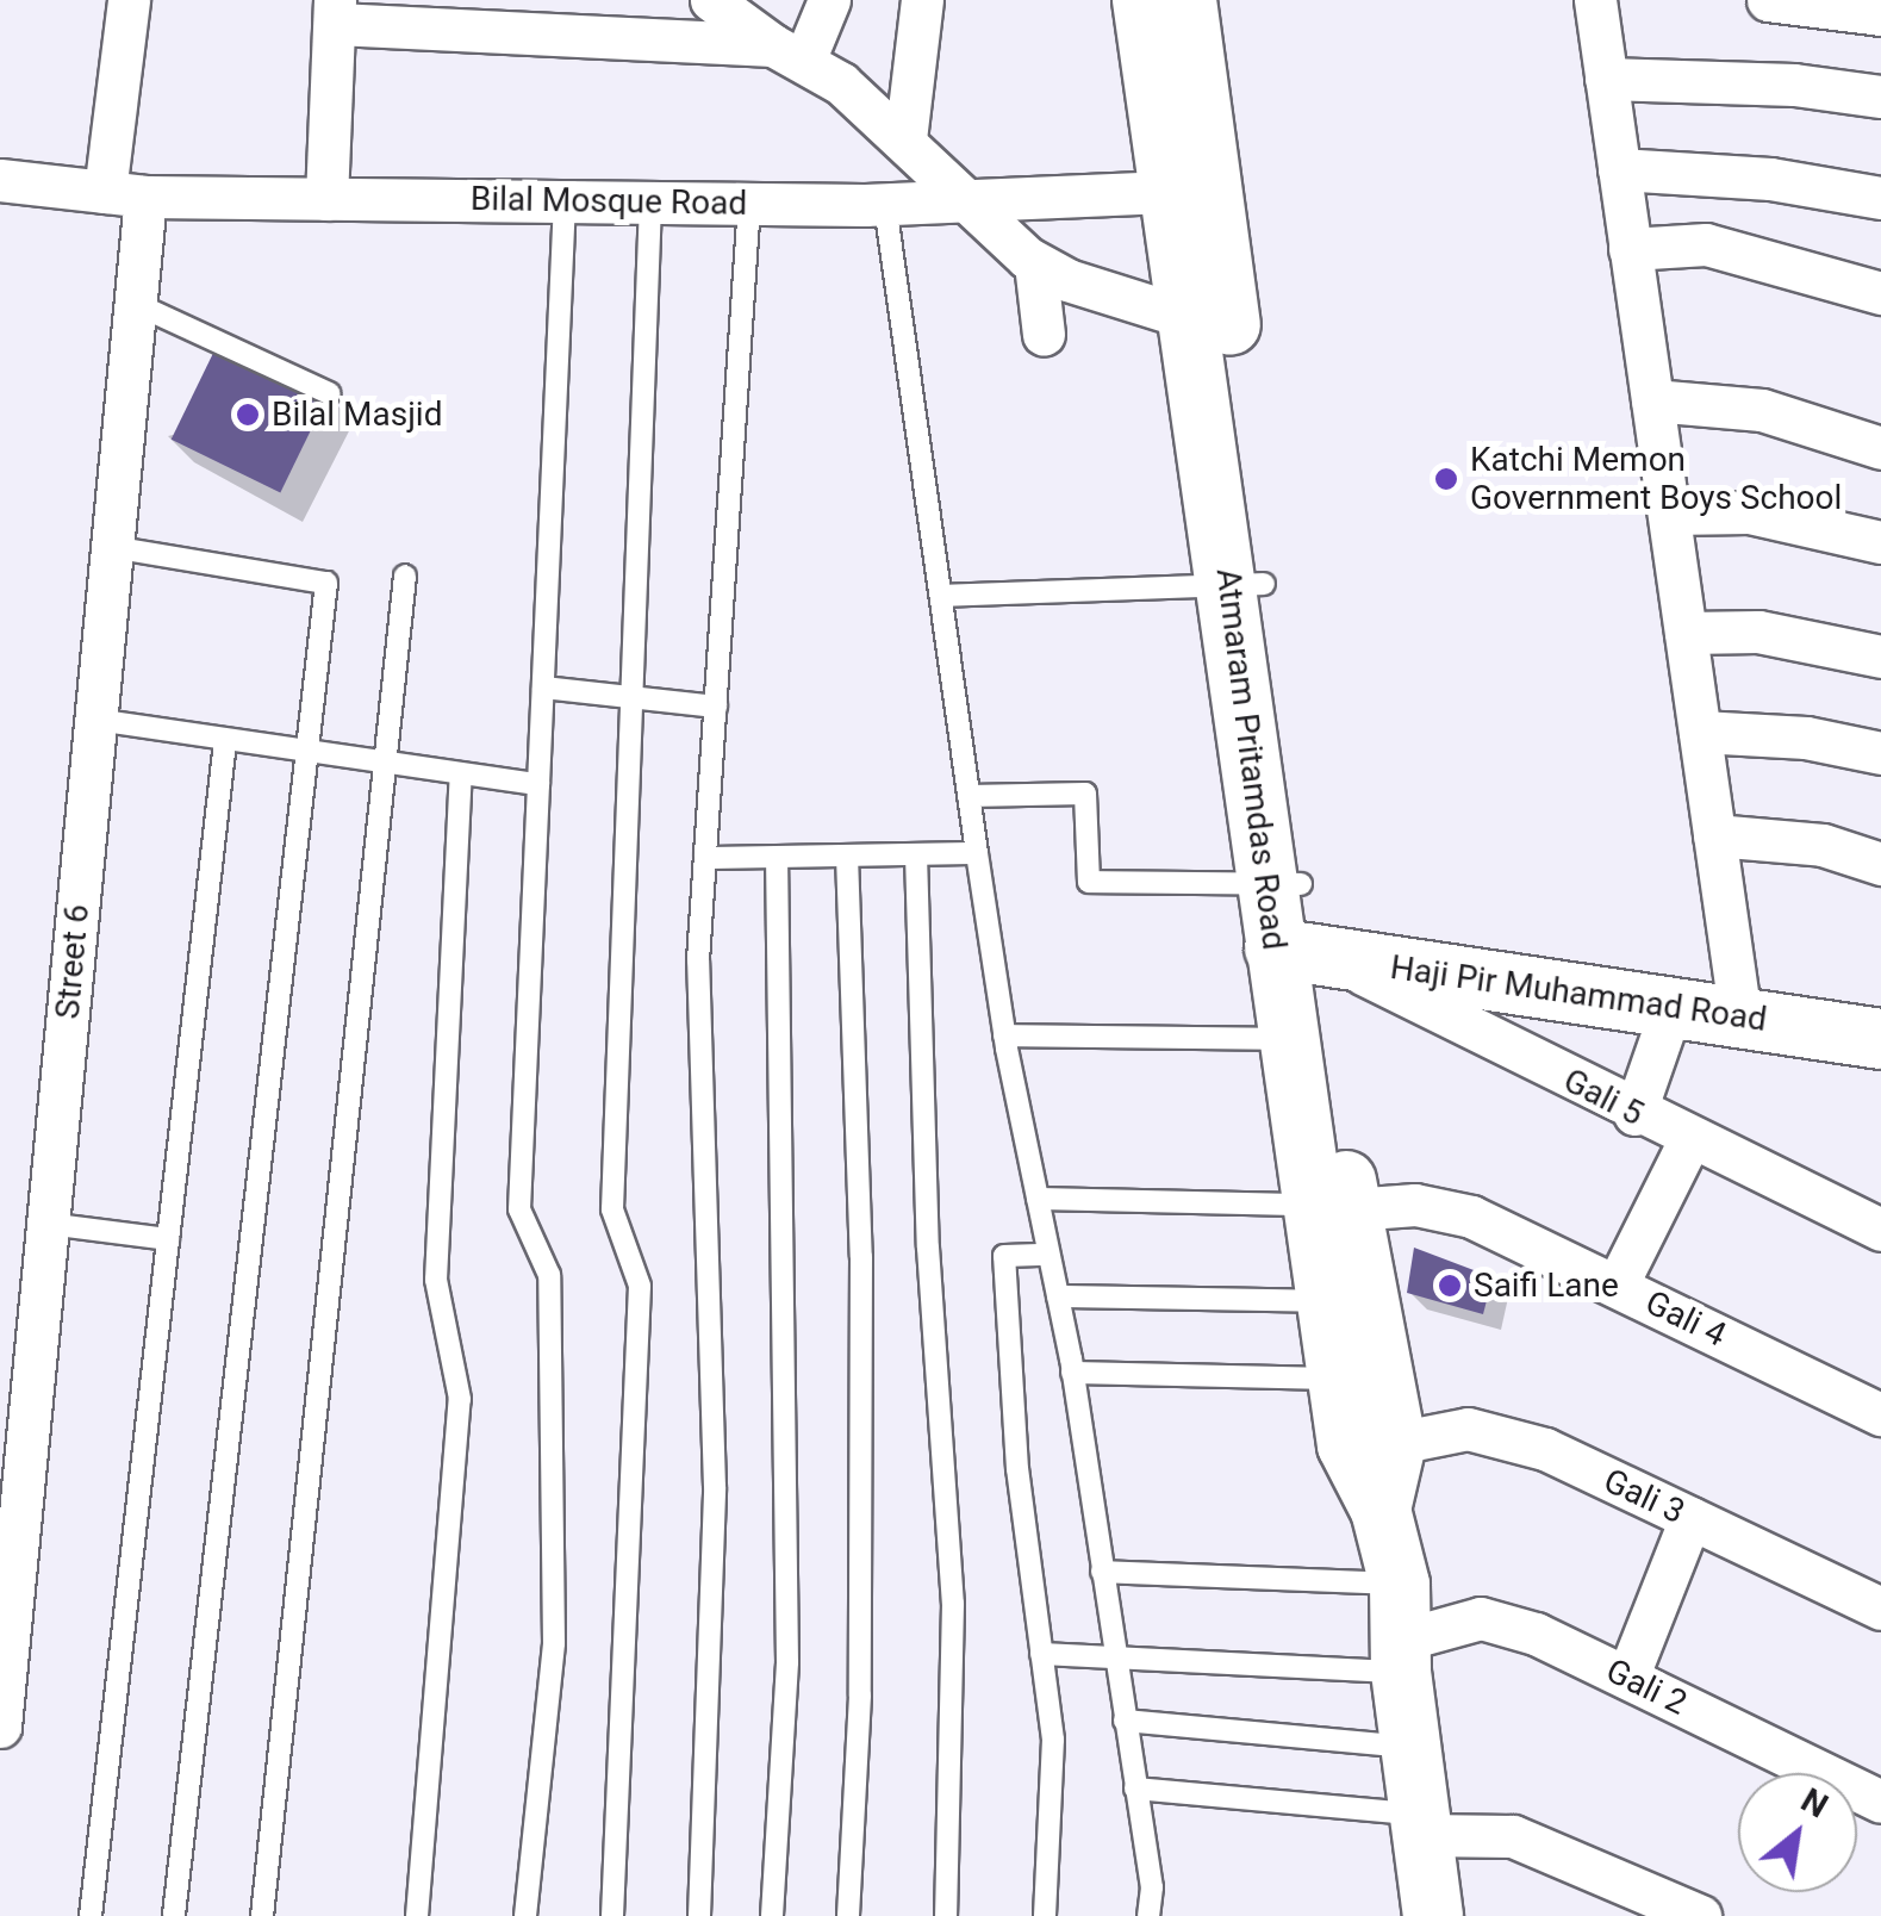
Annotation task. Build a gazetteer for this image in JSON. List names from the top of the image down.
{
  "streets": {
    "main road": ["Atmaram Pritamdas Road", "Haji Pir Muhammad Road"],
    "street": [
      "Bilal Mosque Road",
      "Street 6",
      "Gali 5",
      "Gali 4",
      "Gali 3",
      "Gali 2"
    ]
  },
  "crossings": [
    ["Bilal Mosque Road", "Atmaram Pritamdas Road"],
    ["Bilal Mosque Road", "Street 6"],
    ["Atmaram Pritamdas Road", "Haji Pir Muhammad Road"],
    ["Atmaram Pritamdas Road", "Gali 5"],
    ["Atmaram Pritamdas Road", "Gali 4"],
    ["Atmaram Pritamdas Road", "Gali 3"],
    ["Atmaram Pritamdas Road", "Gali 2"],
    ["Haji Pir Muhammad Road", "Gali 5"]
  ],
  "places": ["Bilal Masjid", "Katchi Memon Government Boys School", "Saifi Lane"],
  "north": "top right"
}
